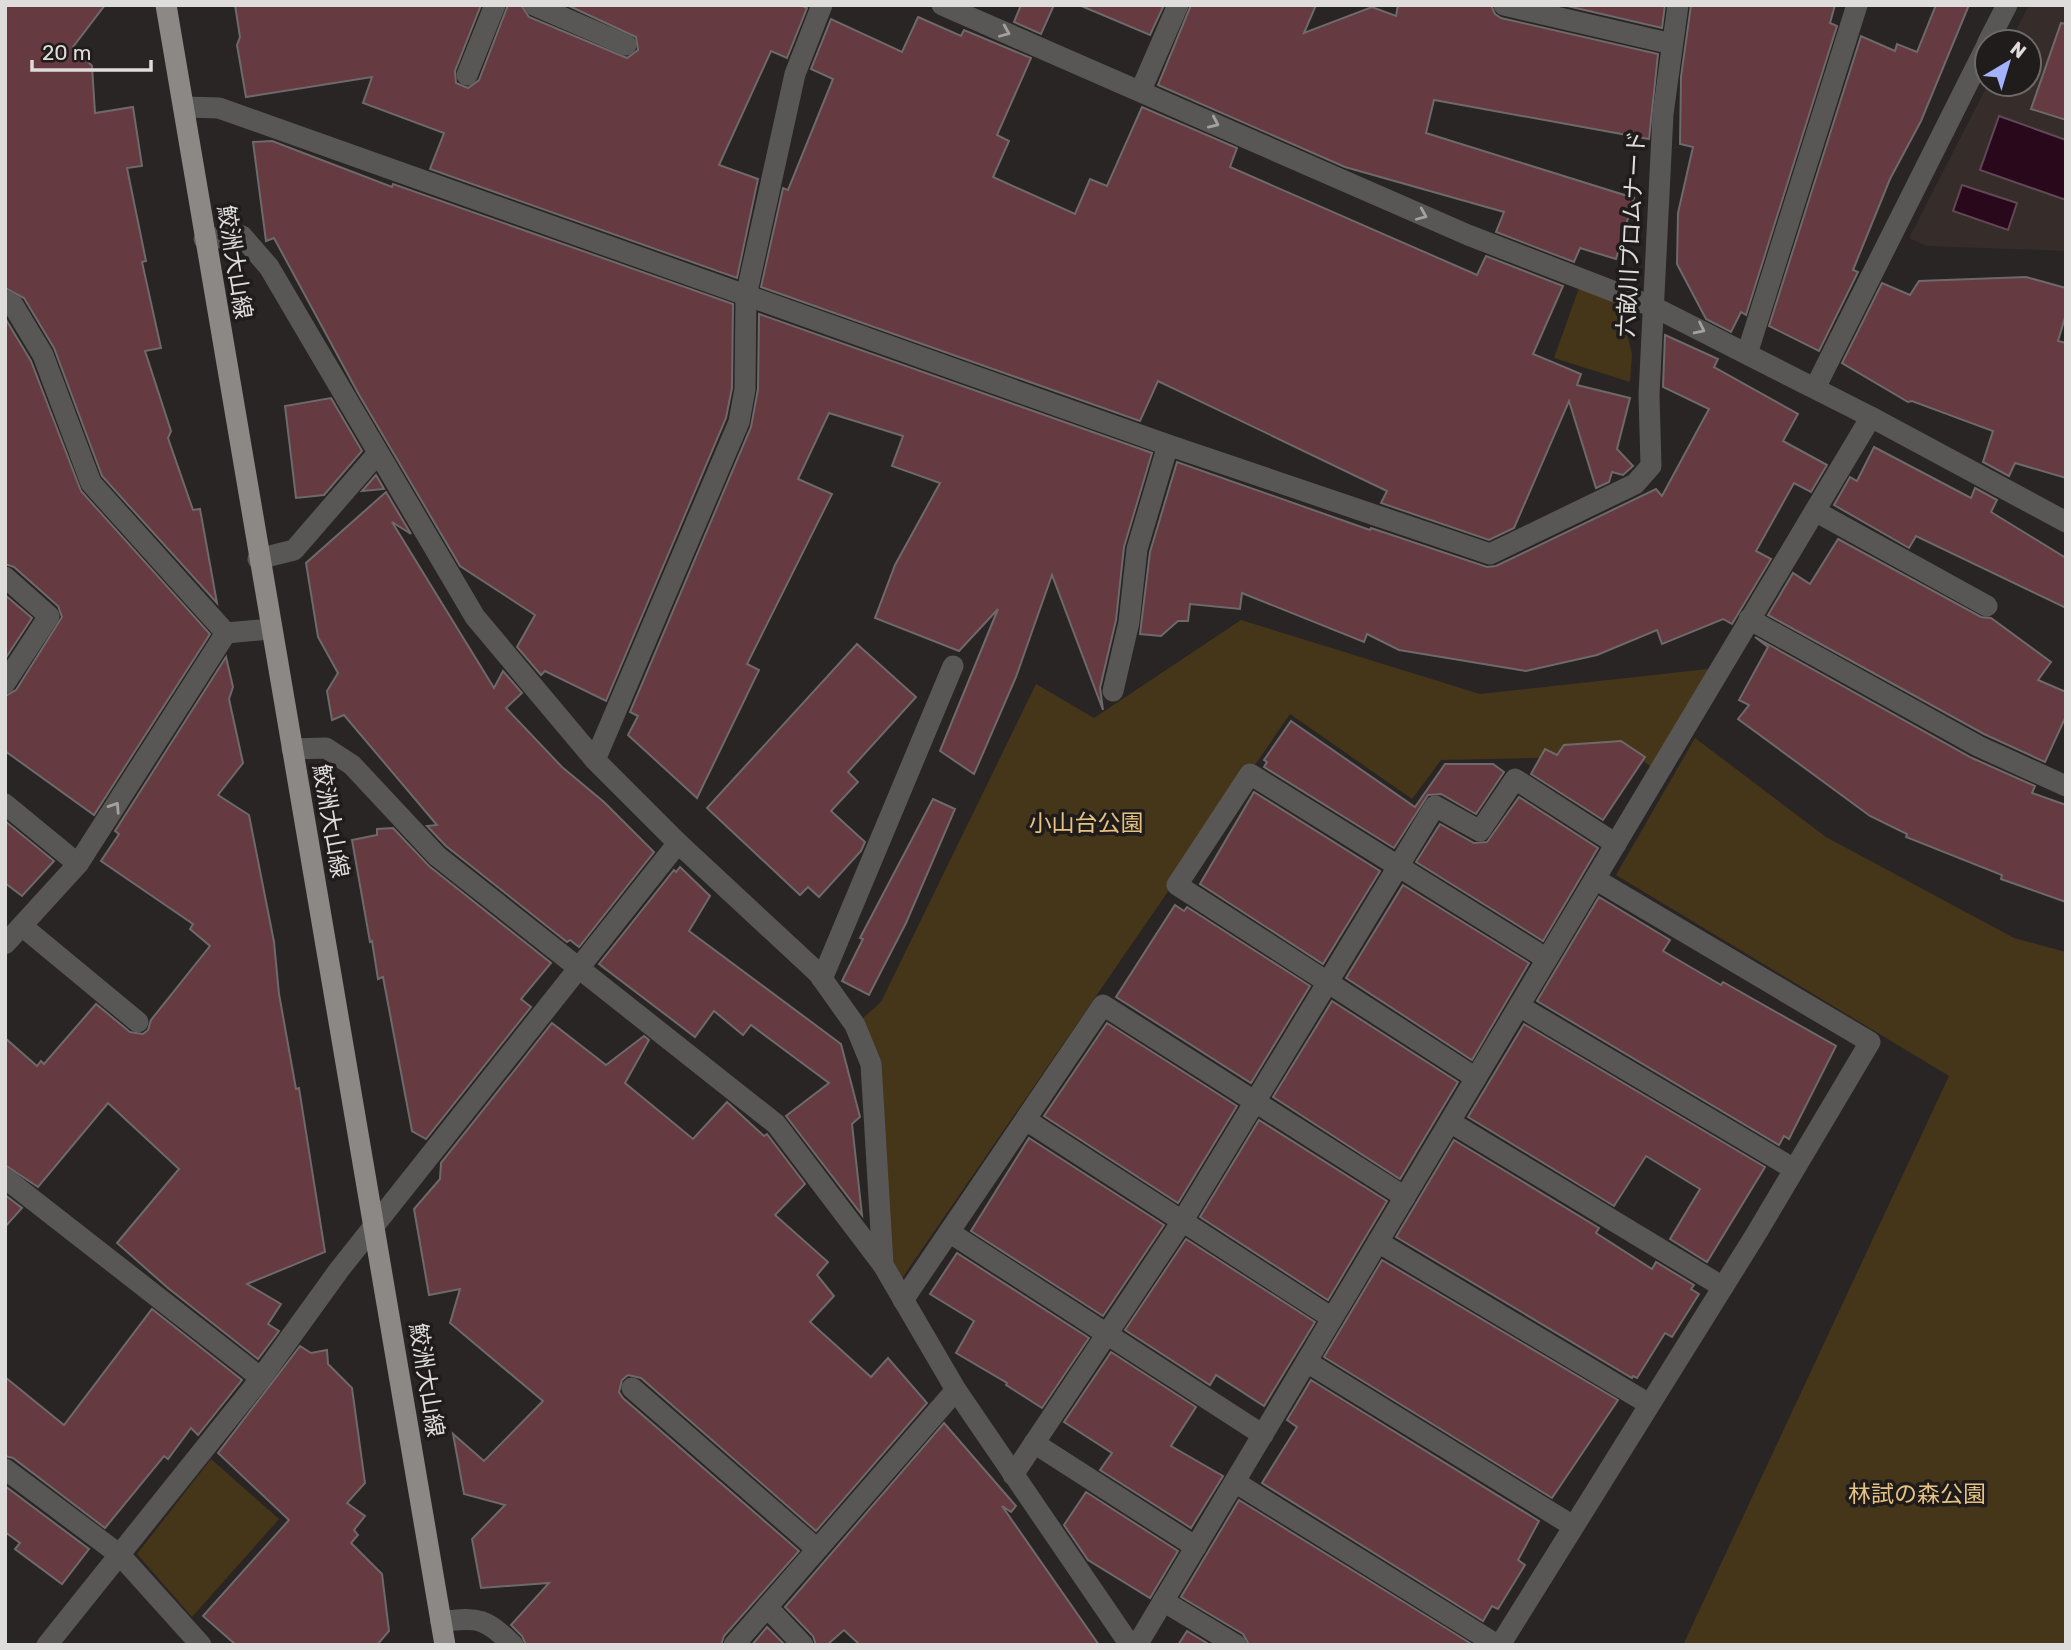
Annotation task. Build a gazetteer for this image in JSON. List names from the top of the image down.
{
  "streets": {
    "main road": ["鮫洲大山線"],
    "street": ["六畝川プロムナード"]
  },
  "parks": ["小山台公園", "林試の森公園"],
  "scale_bar": "20 m",
  "north": "top right"
}
